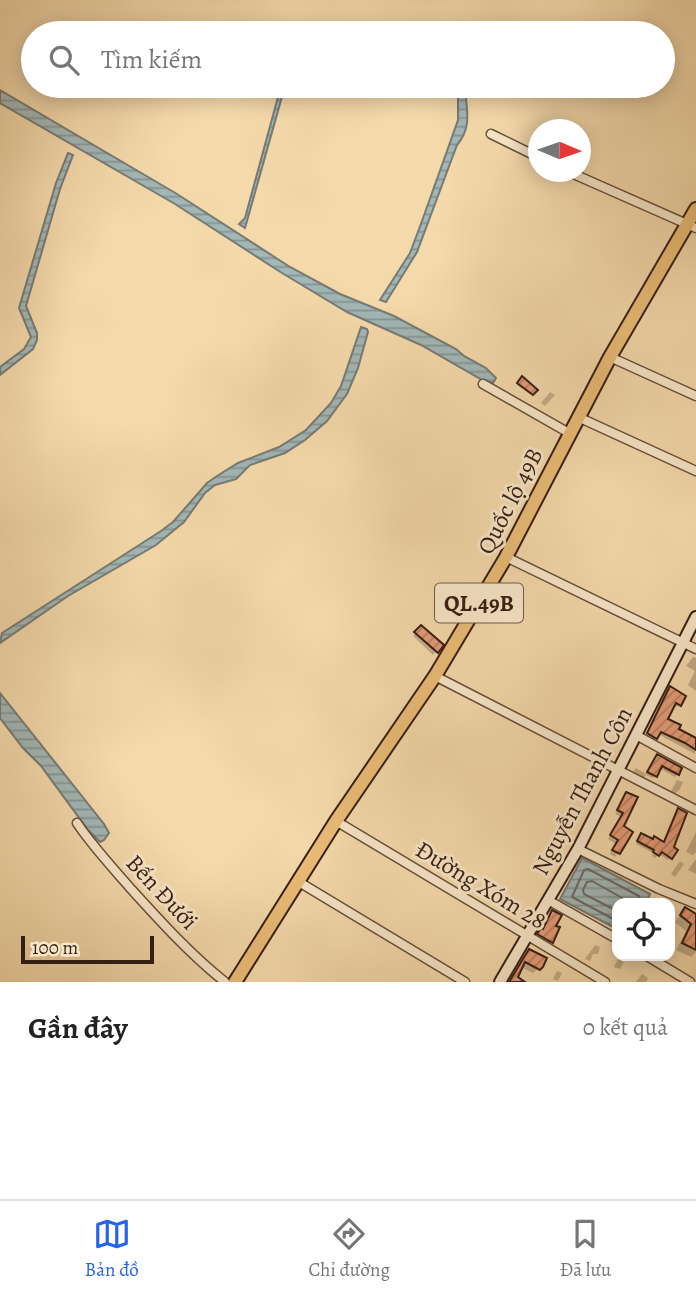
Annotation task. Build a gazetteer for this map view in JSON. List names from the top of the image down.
{
  "streets": {
    "main road": ["Quốc lộ 49B", "QL.49B"],
    "street": ["Nguyễn Thanh Côn", "Đường Xóm 28", "Bến Đưới"]
  },
  "crossings": [
    ["Quốc lộ 49B", "Đường Xóm 28"],
    ["Nguyễn Thanh Côn", "Đường Xóm 28"]
  ],
  "scale_bar": "100 m",
  "north": "right",
  "page": {
    "search": "Tìm kiếm",
    "scale": "100 m",
    "heading": ["Gần đây", "0 kết quả"],
    "nav": ["Bản đồ", "Chỉ đường", "Đã lưu"]
  }
}
